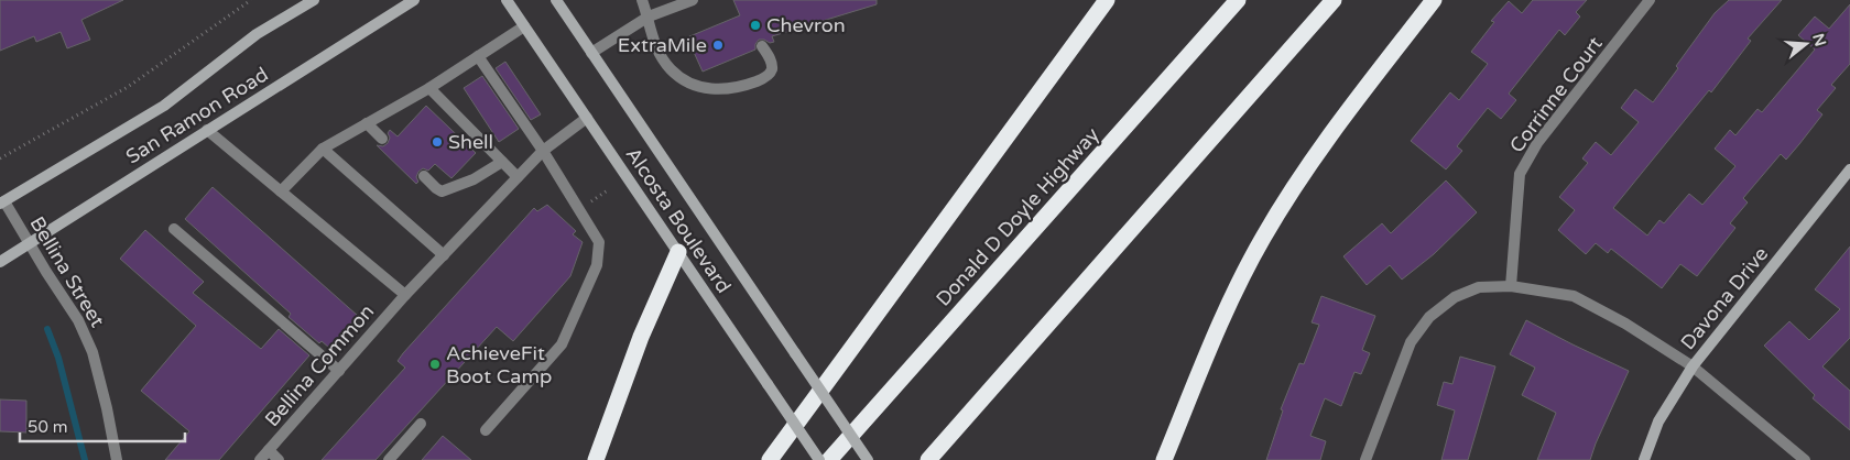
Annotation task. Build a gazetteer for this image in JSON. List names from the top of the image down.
{
  "streets": {
    "highway": ["Donald D Doyle Highway"],
    "main road": ["San Ramon Road", "Alcosta Boulevard", "Davona Drive"],
    "street": ["Corrinne Court", "Bellina Street", "Bellina Common"]
  },
  "crossings": [
    ["San Ramon Road", "Bellina Street"],
    ["Alcosta Boulevard", "Bellina Common"]
  ],
  "places": [
    "Chevron",
    "ExtraMile",
    "Shell",
    "AchieveFit Boot Camp"
  ],
  "scale_bar": "50 m",
  "north": "right"
}
